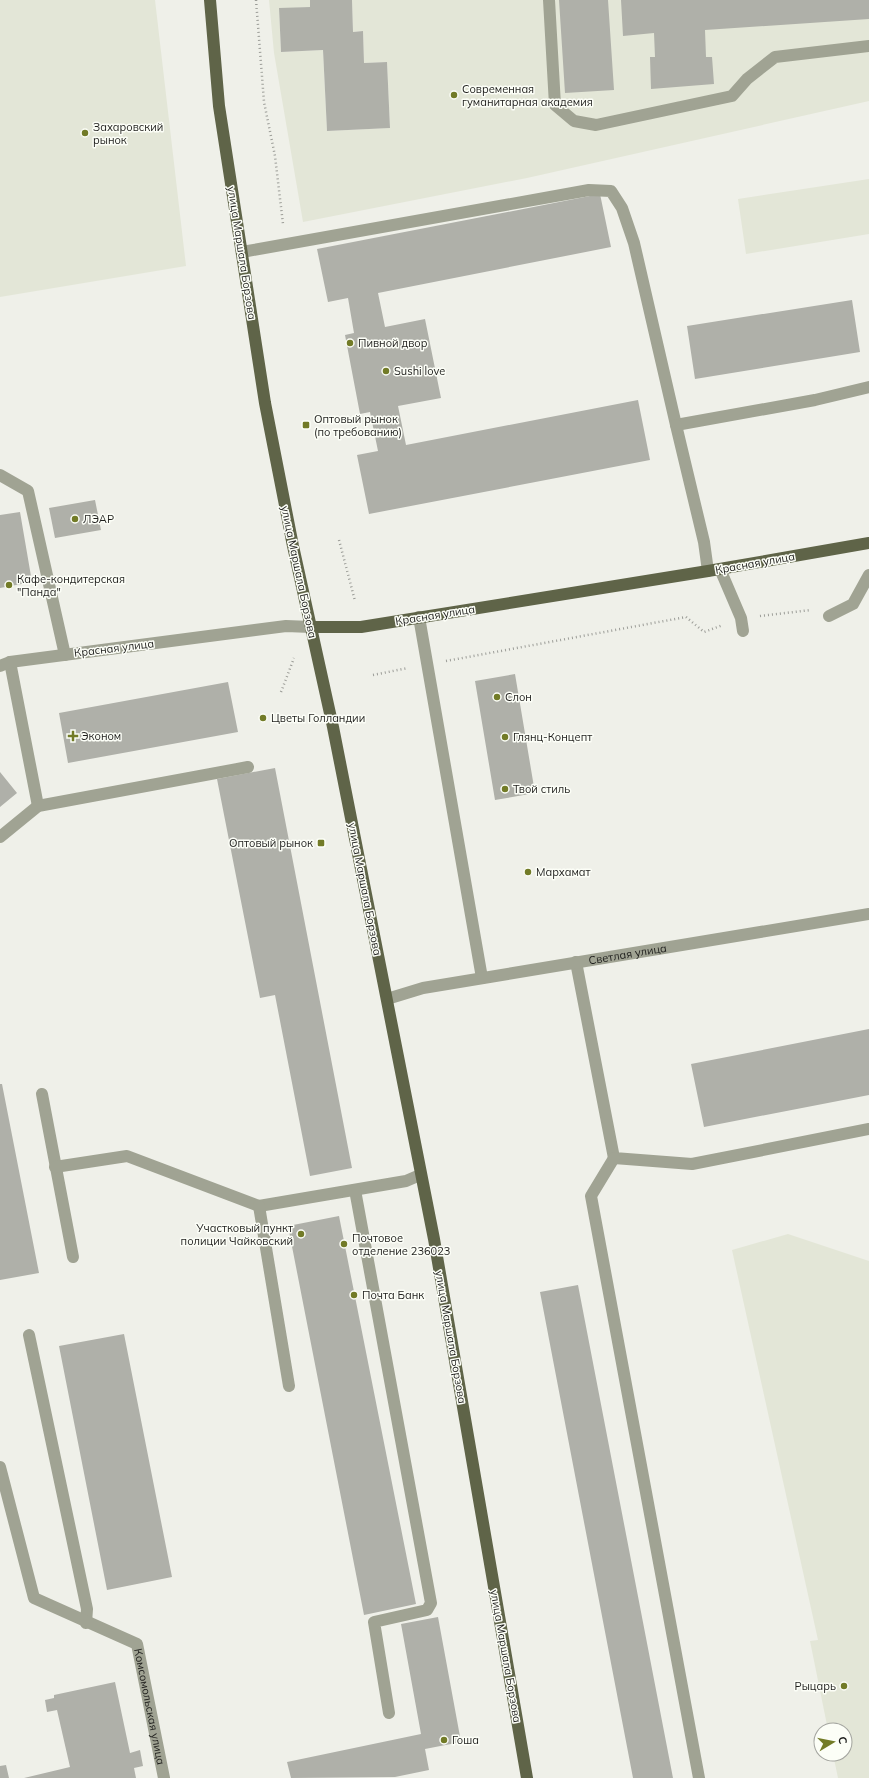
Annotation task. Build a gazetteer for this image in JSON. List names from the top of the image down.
{
  "streets": {
    "main road": ["улица Маршала Борзова", "Красная улица"],
    "street": ["Светлая улица", "Комсомольская улица"]
  },
  "crossings": [
    ["улица Маршала Борзова", "Красная улица"],
    ["улица Маршала Борзова", "Светлая улица"]
  ],
  "places": {
    "other": [
      "Современная гуманитарная академия",
      "Захаровский рынок",
      "Пивной двор",
      "Sushi love",
      "ЛЭАР",
      "Кафе-кондитерская \"Панда\"",
      "Слон",
      "Цветы Голландии",
      "Глянц-Концепт",
      "Твой стиль",
      "Мархамат",
      "Участковый пункт полиции Чайковский",
      "Почтовое отделение 236023",
      "Почта Банк",
      "Рыцарь",
      "Гоша"
    ],
    "transit": ["Оптовый рынок (по требованию)", "Оптовый рынок"],
    "health": ["Эконом"]
  },
  "north": "right"
}
